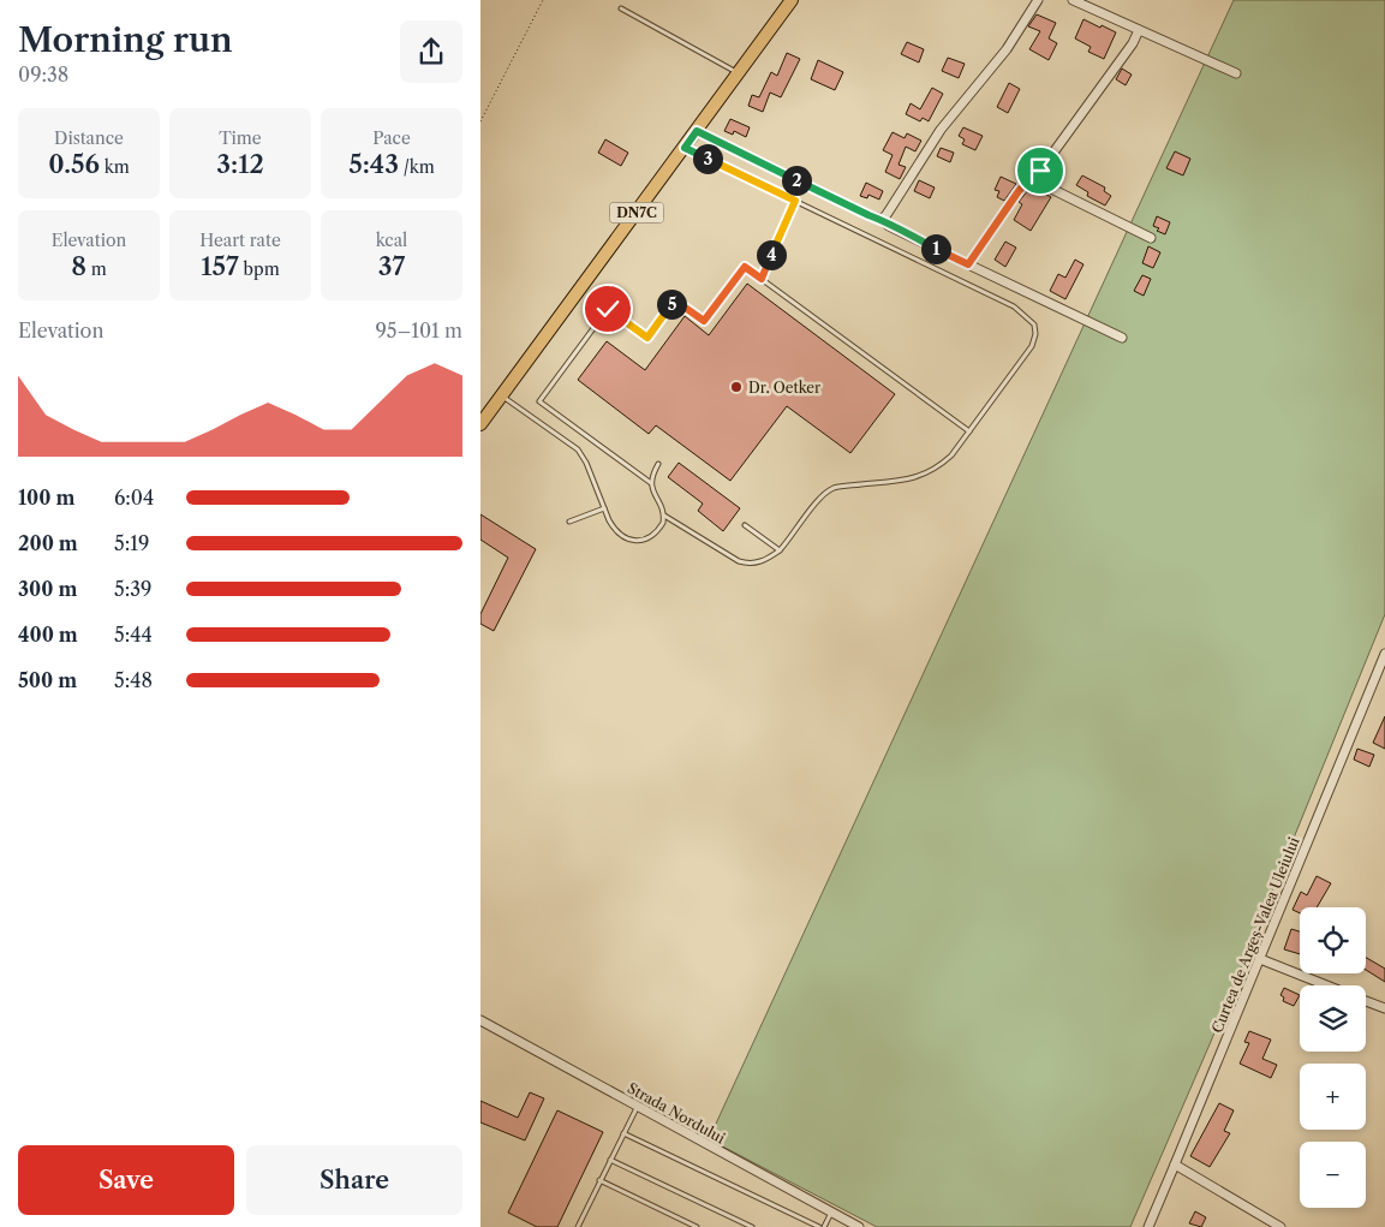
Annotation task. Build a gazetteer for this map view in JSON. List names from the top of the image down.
{
  "streets": {
    "main road": ["DN7C"],
    "street": ["Curtea de Argeș-Valea Uleiului", "Strada Nordului"]
  },
  "places": ["Dr. Oetker"],
  "page": {
    "heading": ["Morning run", "09:38"],
    "stats": [
      ["Distance", "0.56 km"],
      ["Time", "3:12"],
      ["Pace", "5:43 /km"],
      ["Elevation", "8 m"],
      ["Heart rate", "157 bpm"],
      ["kcal", "37"]
    ],
    "pins": [
      "3",
      "2",
      "1",
      "4",
      "5"
    ],
    "chart": ["Elevation", "95–101 m"],
    "list": [
      {
        "name": "100 m",
        "note": "6:04"
      },
      {
        "name": "200 m",
        "note": "5:19"
      },
      {
        "name": "300 m",
        "note": "5:39"
      },
      {
        "name": "400 m",
        "note": "5:44"
      },
      {
        "name": "500 m",
        "note": "5:48"
      }
    ],
    "map_buttons": ["+", "−"],
    "buttons": ["Save", "Share"]
  }
}
